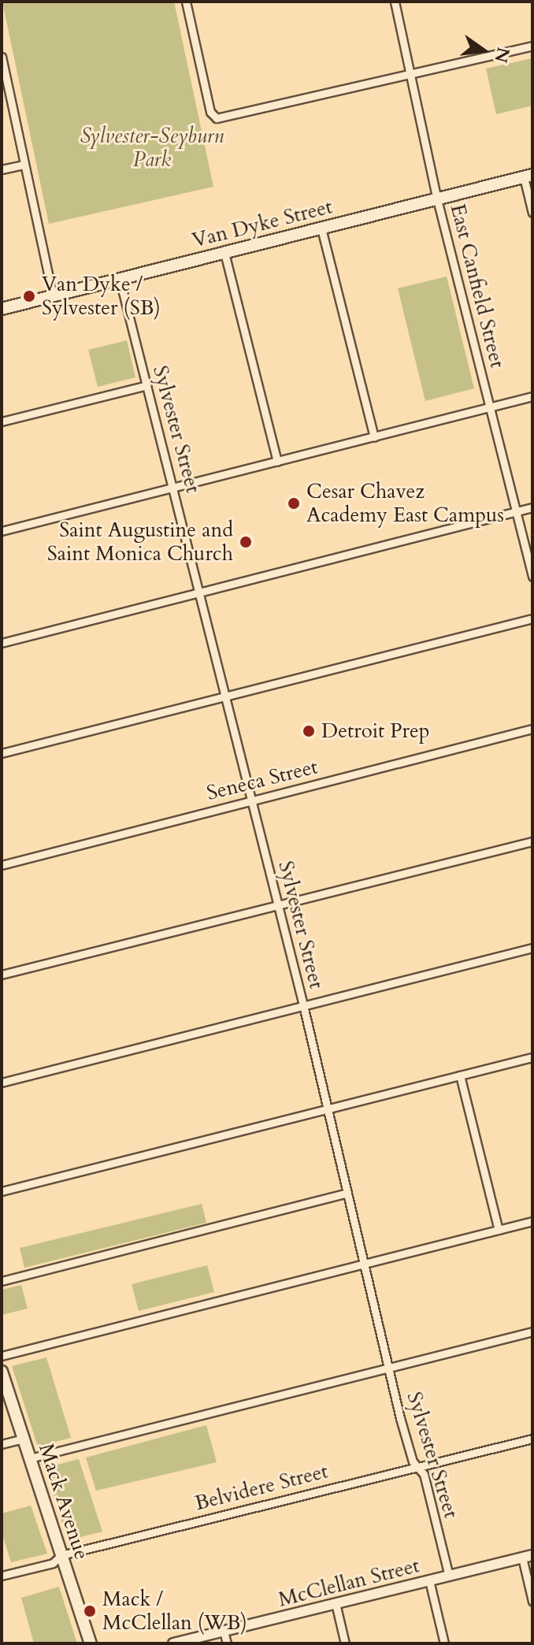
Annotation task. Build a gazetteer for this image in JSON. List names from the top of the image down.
{
  "streets": {
    "main road": ["Van Dyke Street", "Mack Avenue"],
    "street": [
      "East Canfield Street",
      "Sylvester Street",
      "Seneca Street",
      "Belvidere Street",
      "McClellan Street"
    ]
  },
  "crossings": [
    ["Van Dyke Street", "East Canfield Street"],
    ["Van Dyke Street", "Sylvester Street"],
    ["Sylvester Street", "Seneca Street"],
    ["Sylvester Street", "Belvidere Street"],
    ["Sylvester Street", "McClellan Street"],
    ["Belvidere Street", "Mack Avenue"]
  ],
  "parks": ["Sylvester-Seyburn Park"],
  "places": [
    "Van Dyke / Sylvester (SB)",
    "Cesar Chavez Academy East Campus",
    "Saint Augustine and Saint Monica Church",
    "Detroit Prep",
    "Mack / McClellan (WB)"
  ],
  "north": "right"
}
